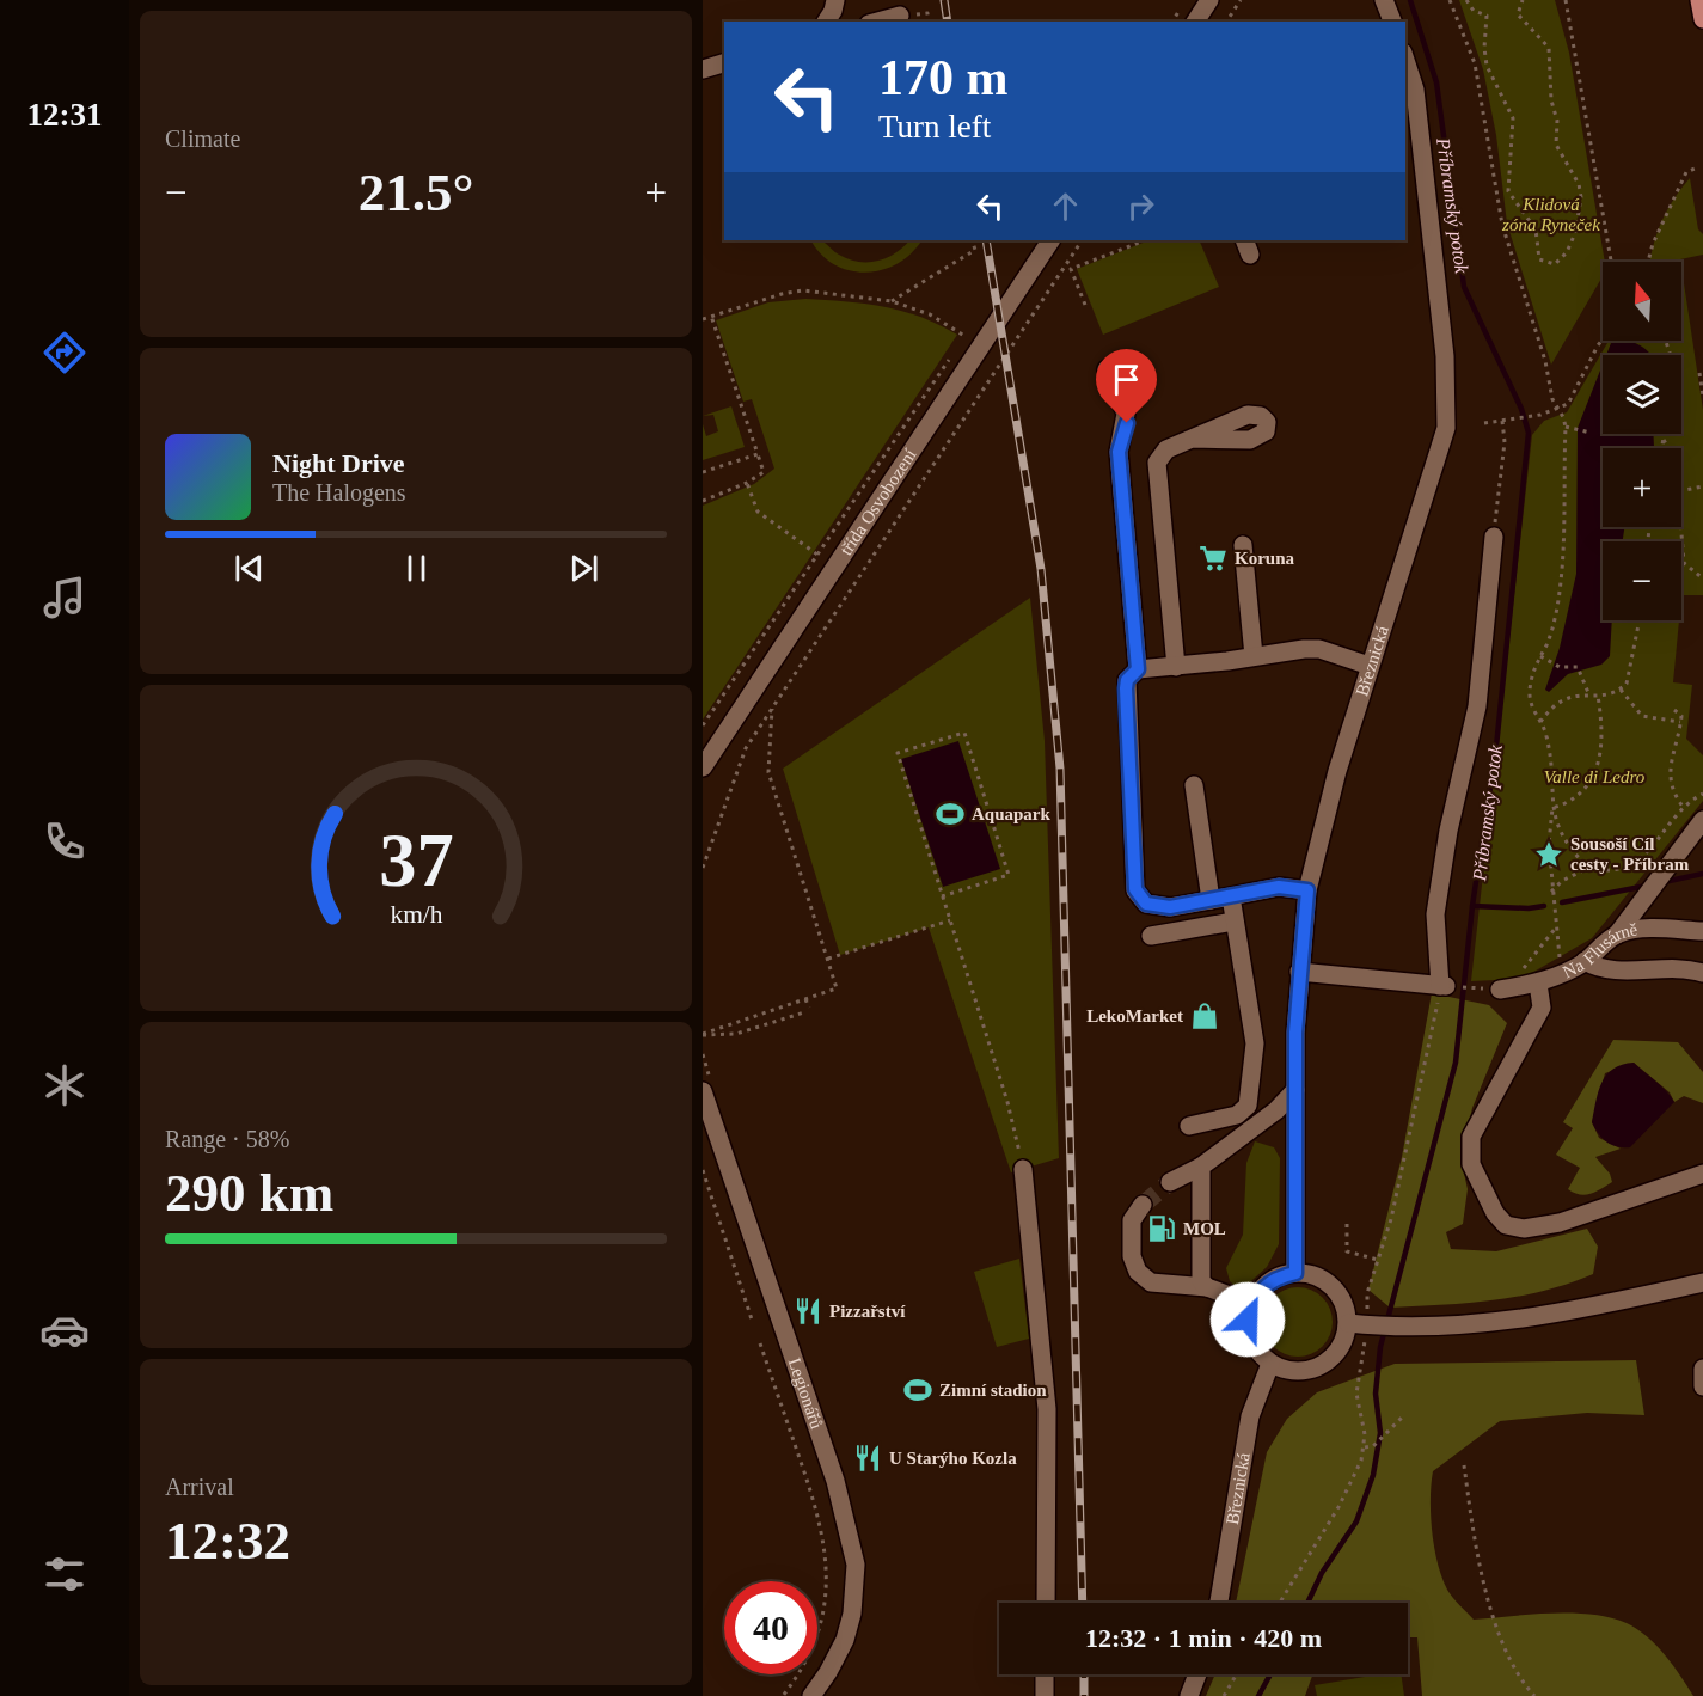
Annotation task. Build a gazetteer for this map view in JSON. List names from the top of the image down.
{
  "streets": {
    "street": [
      "třída Osvobození",
      "Březnická",
      "Na Flusárně",
      "Legionářů"
    ]
  },
  "water": ["Příbramský potok"],
  "parks": ["Klidová zóna Ryneček", "Valle di Ledro"],
  "places": {
    "supermarket": ["Koruna"],
    "sports": ["Aquapark", "Zimní stadion"],
    "place": ["Sousoší Cíl cesty - Příbram"],
    "shop": ["LekoMarket"],
    "fuel station": ["MOL"],
    "restaurant": ["Pizzařství", "U Starýho Kozla"]
  },
  "north": "top",
  "page": {
    "tabs": "12:31",
    "tile": [
      "Climate",
      ["Range · 58%", "290 km"],
      ["Arrival", "12:32"]
    ],
    "turn": ["170 m", "Turn left"],
    "heat": ["−", "21.5°", "+"],
    "map_buttons": ["+", "−"],
    "song": ["Night Drive", "The Halogens"],
    "limit": "40",
    "trip": "12:32 · 1 min · 420 m",
    "gauge": ["37", "km/h"]
  }
}
